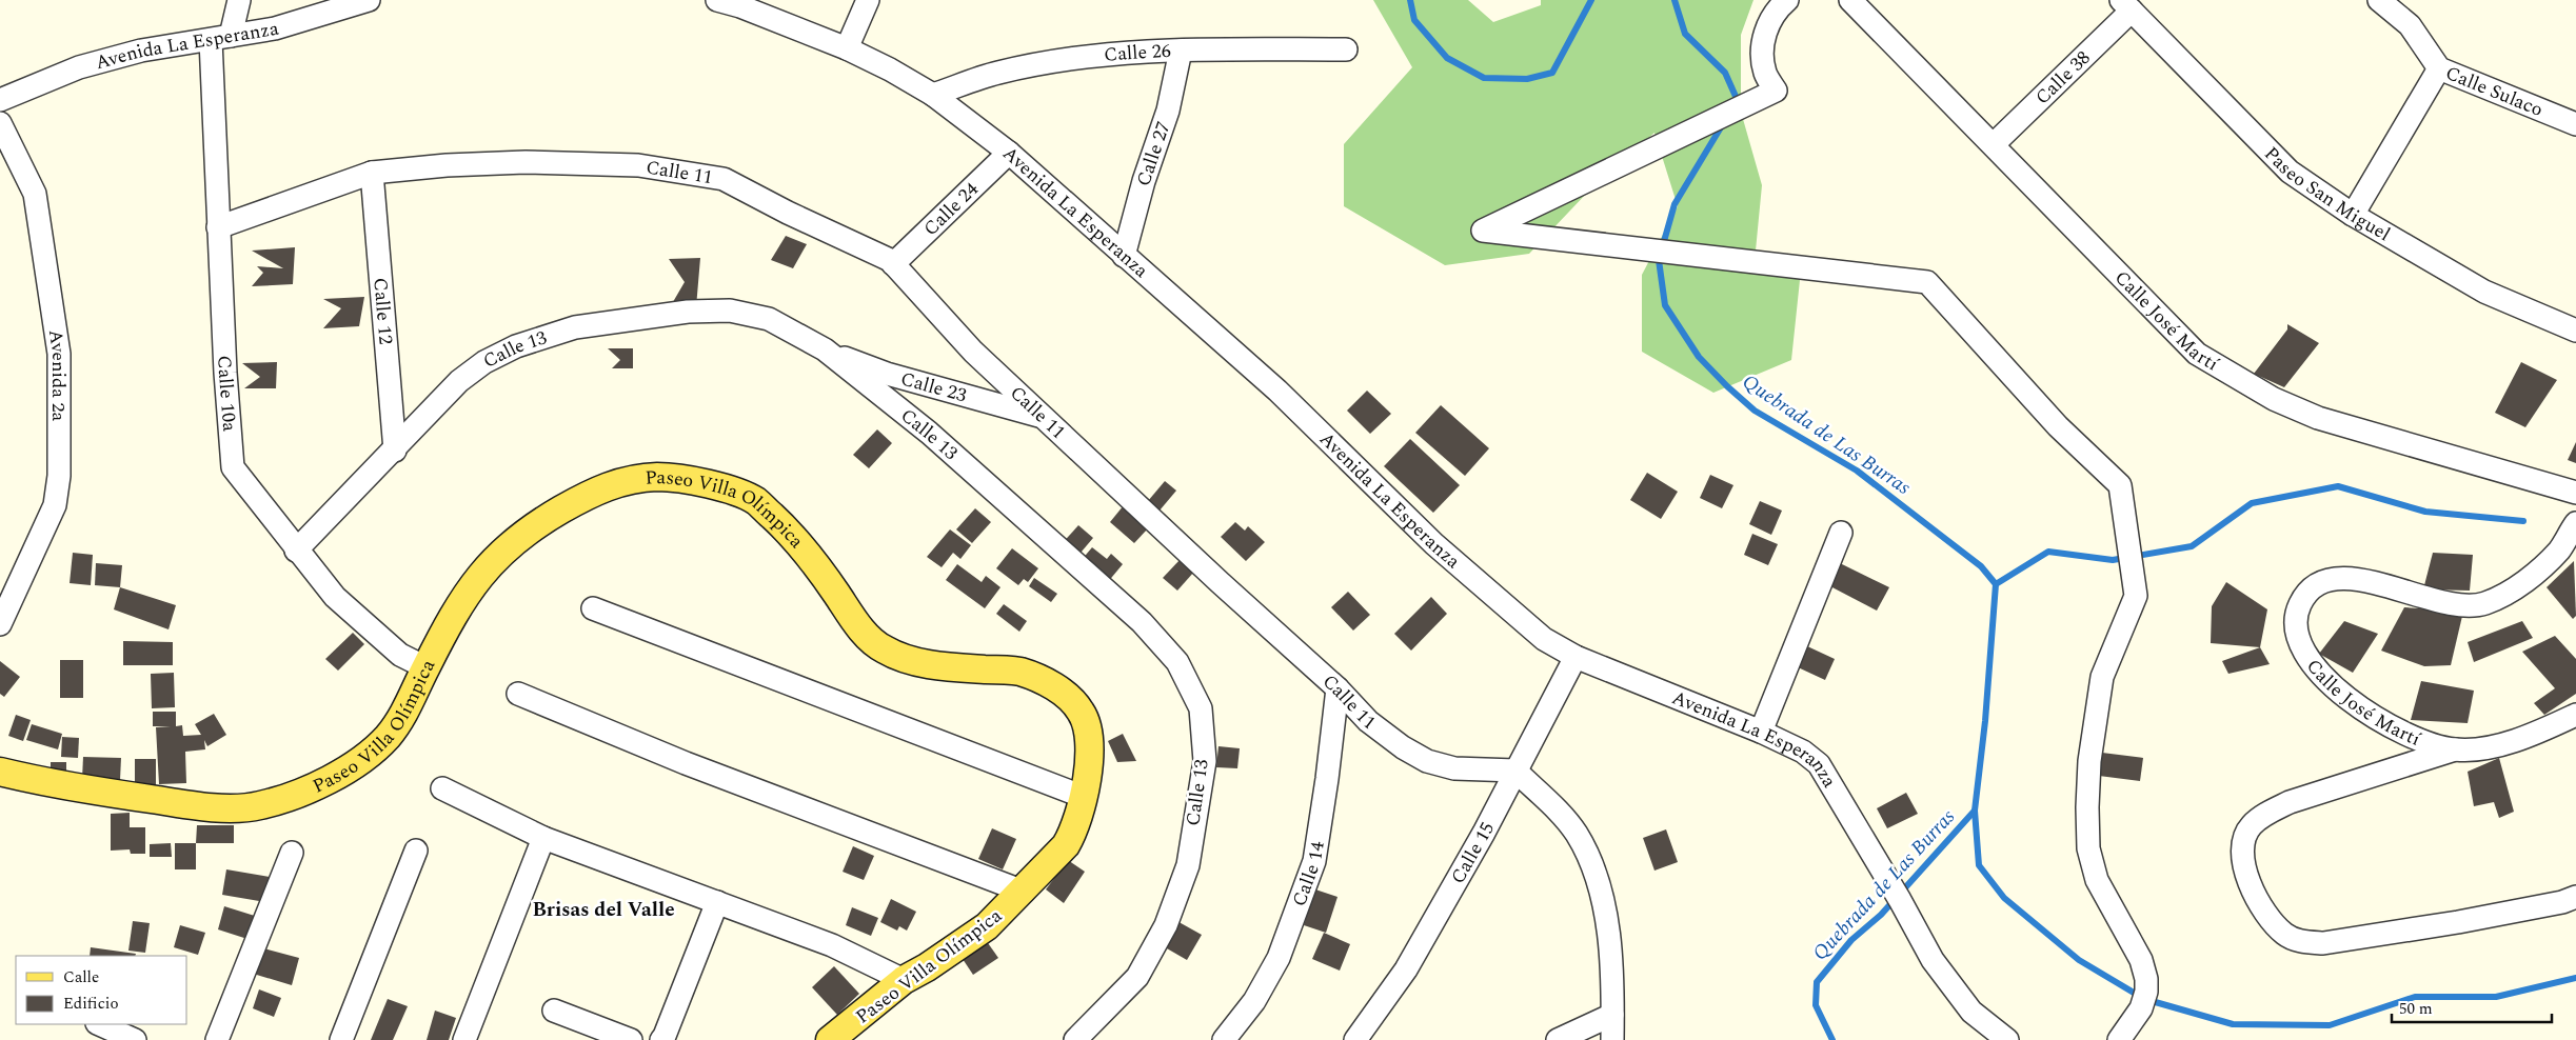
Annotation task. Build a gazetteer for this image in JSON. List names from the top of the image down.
{
  "streets": {
    "main road": ["Paseo Villa Olímpica"],
    "street": [
      "Avenida La Esperanza",
      "Calle 26",
      "Calle 38",
      "Calle Sulaco",
      "Calle 27",
      "Calle 11",
      "Paseo San Miguel",
      "Calle 24",
      "Calle 12",
      "Calle José Martí",
      "Calle 13",
      "Avenida 2a",
      "Calle 23",
      "Calle 10a",
      "Calle 15",
      "Calle 14"
    ]
  },
  "crossings": [
    ["Avenida La Esperanza", "Calle 26"],
    ["Avenida La Esperanza", "Calle 27"],
    ["Avenida La Esperanza", "Calle 24"],
    ["Avenida La Esperanza", "Calle 10a"],
    ["Avenida La Esperanza", "Calle 15"],
    ["Calle 26", "Calle 27"],
    ["Calle 38", "Paseo San Miguel"],
    ["Calle 38", "Calle José Martí"],
    ["Calle 11", "Calle 24"],
    ["Calle 11", "Calle 12"],
    ["Calle 11", "Calle 23"],
    ["Calle 11", "Calle 10a"],
    ["Calle 11", "Calle 15"],
    ["Calle 11", "Calle 14"],
    ["Calle 12", "Calle 13"],
    ["Calle 13", "Calle 23"],
    ["Calle 13", "Calle 10a"],
    ["Calle 10a", "Paseo Villa Olímpica"]
  ],
  "districts": ["Brisas del Valle"],
  "water": ["Quebrada de Las Burras"],
  "legend": ["Calle", "Edificio"],
  "scale_bar": "50 m"
}
